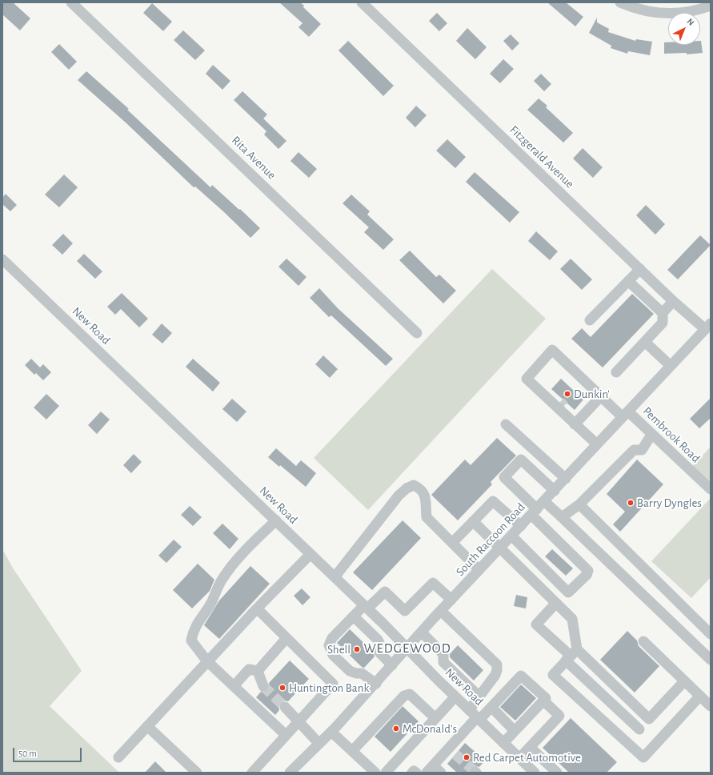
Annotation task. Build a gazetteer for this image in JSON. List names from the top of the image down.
{
  "streets": {
    "street": [
      "Fitzgerald Avenue",
      "Rita Avenue",
      "New Road",
      "Pembrook Road",
      "South Raccoon Road"
    ]
  },
  "crossings": [
    ["Fitzgerald Avenue", "South Raccoon Road"],
    ["New Road", "South Raccoon Road"],
    ["Pembrook Road", "South Raccoon Road"]
  ],
  "districts": ["WEDGEWOOD"],
  "places": [
    "Dunkin'",
    "Barry Dyngles",
    "Shell",
    "Huntington Bank",
    "McDonald's",
    "Red Carpet Automotive"
  ],
  "scale_bar": "50 m",
  "north": "top right"
}
